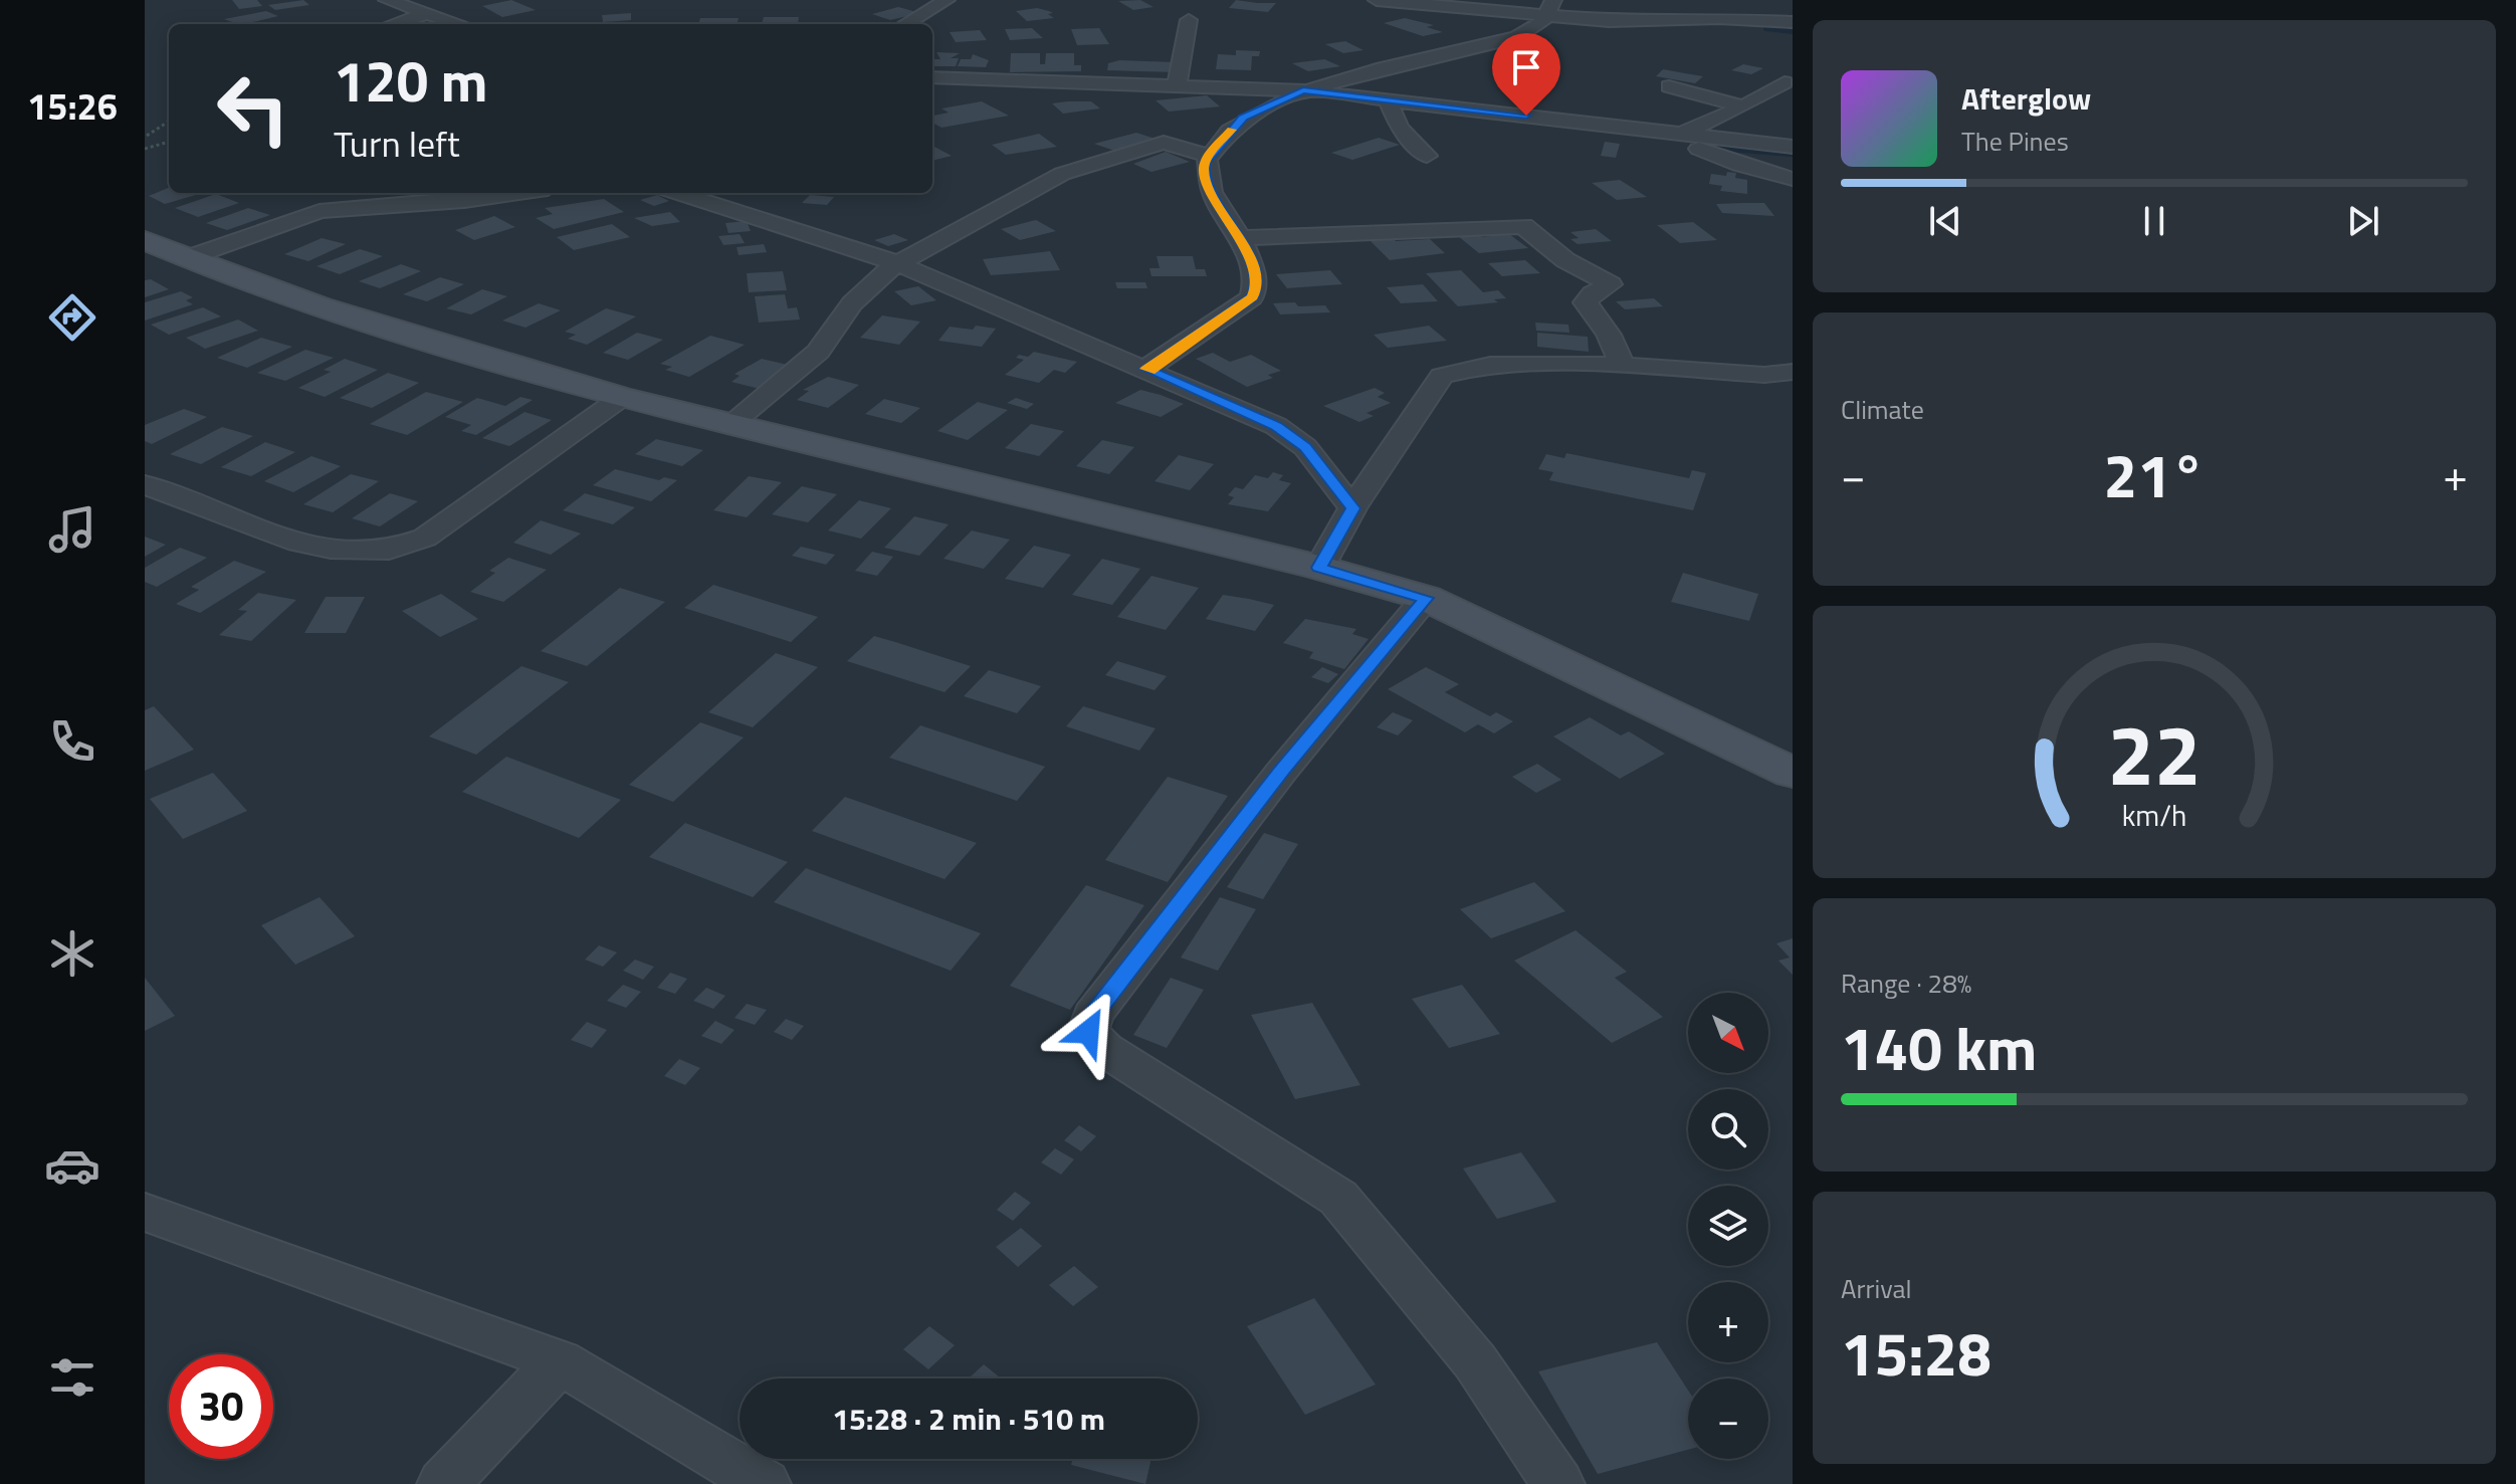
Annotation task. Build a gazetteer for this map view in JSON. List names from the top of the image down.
{
  "north": "bottom right",
  "page": {
    "tabs": "15:26",
    "turn": ["120 m", "Turn left"],
    "song": ["Afterglow", "The Pines"],
    "tile": [
      "Climate",
      ["Range · 28%", "140 km"],
      ["Arrival", "15:28"]
    ],
    "heat": ["−", "21°", "+"],
    "map_buttons": ["+", "−"],
    "limit": "30",
    "trip": "15:28 · 2 min · 510 m",
    "gauge": ["22", "km/h"]
  }
}
